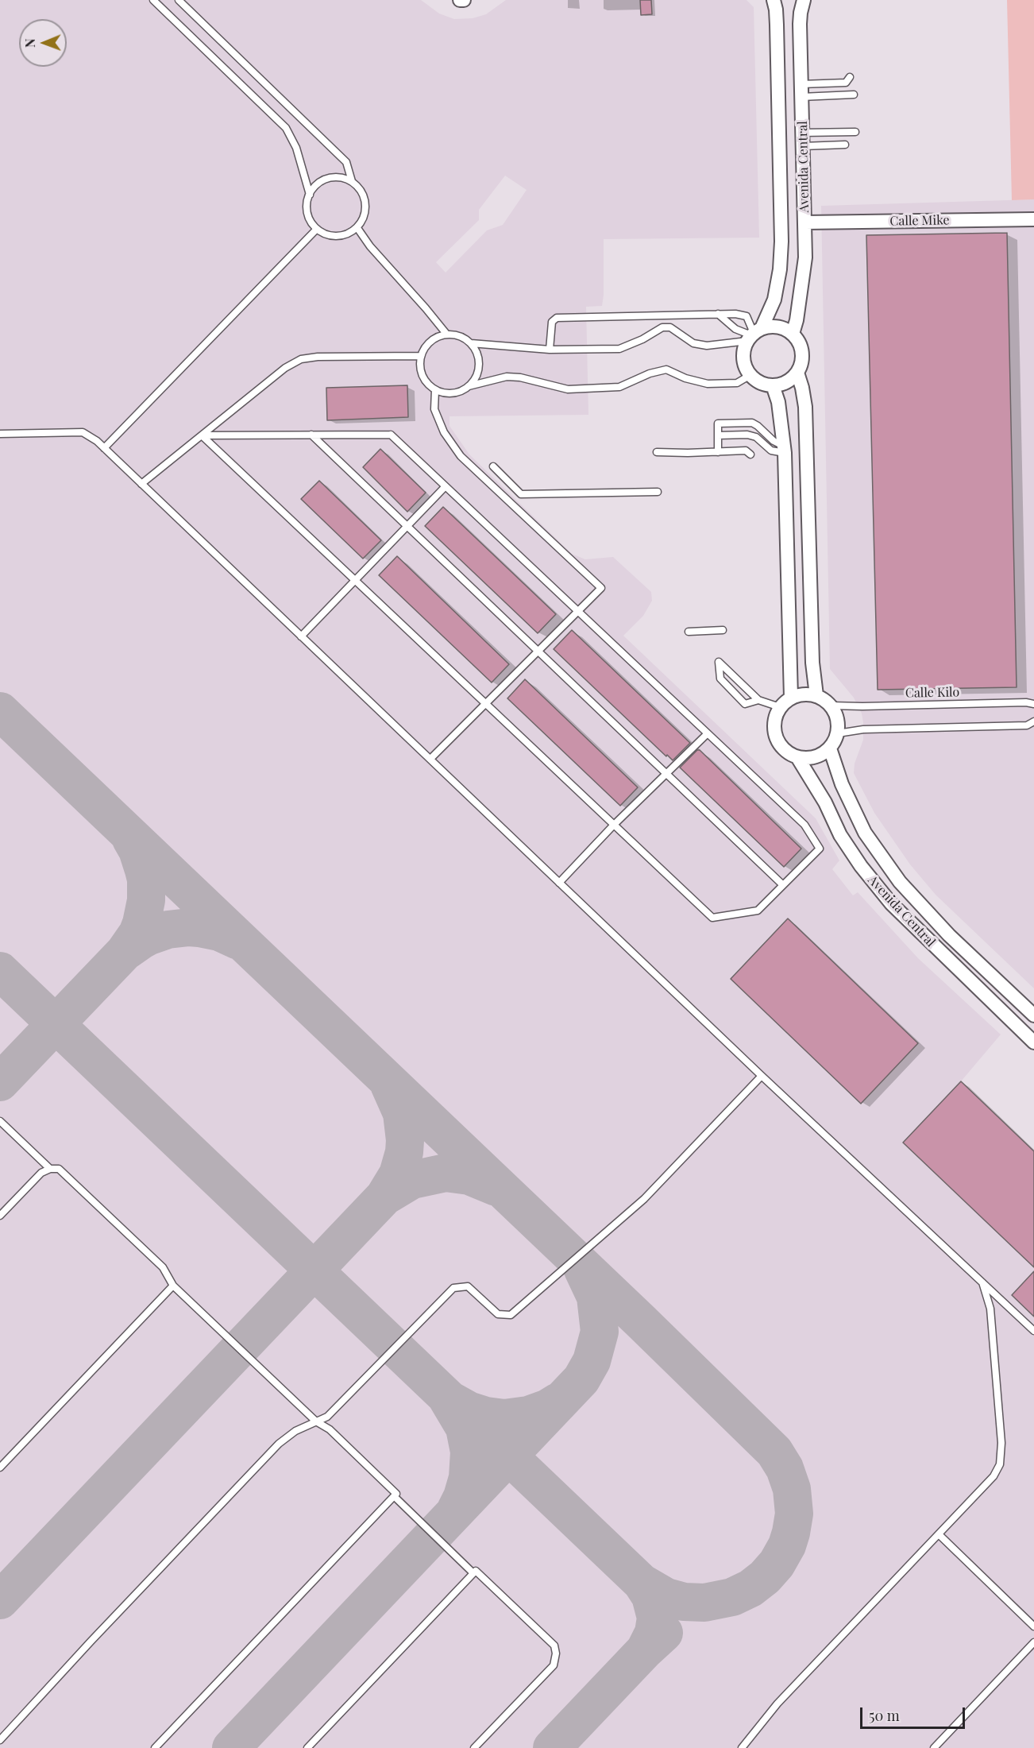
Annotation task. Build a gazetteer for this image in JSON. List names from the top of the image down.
{
  "streets": {
    "street": ["Avenida Central", "Calle Mike"],
    "lane": ["Calle Kilo"]
  },
  "crossings": [
    ["Avenida Central", "Calle Mike"],
    ["Avenida Central", "Calle Kilo"]
  ],
  "scale_bar": "50 m",
  "north": "left"
}
